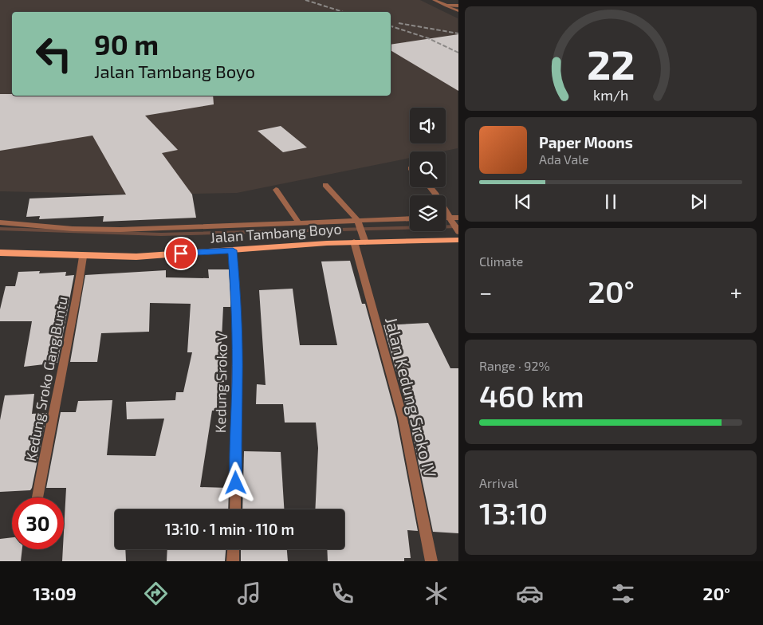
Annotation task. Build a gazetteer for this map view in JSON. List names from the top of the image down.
{
  "streets": {
    "main road": ["Jalan Tambang Boyo"],
    "street": ["Kedung Sroko Gang Buntu", "Kedung Sroko V", "Jalan Kedung Sroko IV"]
  },
  "crossings": [
    ["Jalan Tambang Boyo", "Kedung Sroko Gang Buntu"],
    ["Jalan Tambang Boyo", "Kedung Sroko V"],
    ["Jalan Tambang Boyo", "Jalan Kedung Sroko IV"]
  ],
  "page": {
    "turn": ["90 m", "Jalan Tambang Boyo"],
    "song": ["Paper Moons", "Ada Vale"],
    "tile": [
      "Climate",
      ["Range · 92%", "460 km"],
      ["Arrival", "13:10"]
    ],
    "heat": ["−", "20°", "+"],
    "limit": "30",
    "trip": "13:10 · 1 min · 110 m",
    "tabs": ["13:09", "20°"],
    "gauge": ["22", "km/h"]
  }
}
